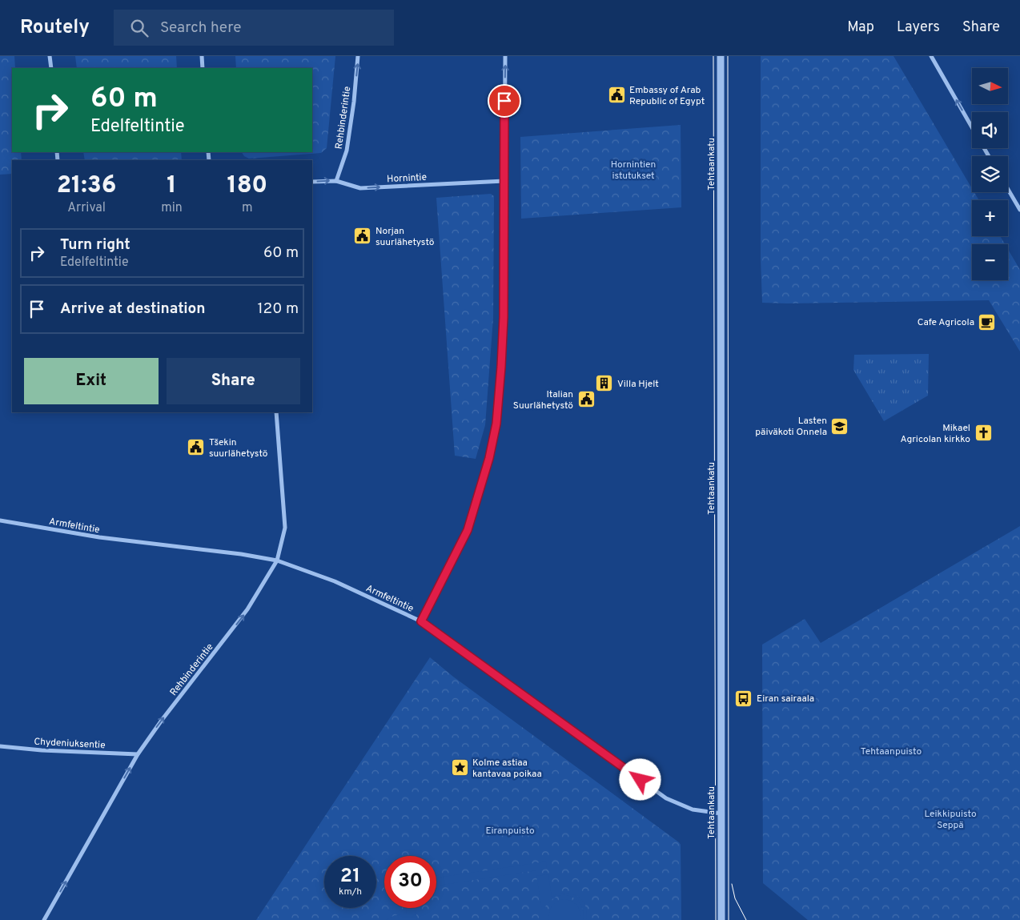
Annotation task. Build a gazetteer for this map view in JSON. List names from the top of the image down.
{
  "streets": {
    "street": [
      "Rehbinderintie",
      "Tehtaankatu",
      "Hornintie",
      "Armfeltintie",
      "Chydeniuksentie"
    ]
  },
  "crossings": [
    ["Rehbinderintie", "Hornintie"],
    ["Rehbinderintie", "Armfeltintie"],
    ["Rehbinderintie", "Chydeniuksentie"],
    ["Tehtaankatu", "Armfeltintie"]
  ],
  "one_way": ["Rehbinderintie", "Hornintie"],
  "parks": [
    "Hornintien istutukset",
    "Tehtaanpuisto",
    "Leikkipuisto Seppä",
    "Eiranpuisto"
  ],
  "places": {
    "public building": [
      "Embassy of Arab Republic of Egypt",
      "Norjan suurlähetystö",
      "Italian Suurlähetystö",
      "Tšekin suurlähetystö"
    ],
    "cafe": ["Cafe Agricola"],
    "building": ["Villa Hjelt"],
    "school or university": ["Lasten päiväkoti Onnela"],
    "church": ["Mikael Agricolan kirkko"],
    "bus stop": ["Eiran sairaala"],
    "place": ["Kolme astiaa kantavaa poikaa"]
  },
  "north": "right",
  "page": {
    "header": "Routely",
    "search": "Search here",
    "nav": ["Map", "Layers", "Share"],
    "map_buttons": ["+", "−"],
    "turn": ["60 m", "Edelfeltintie"],
    "eta": [
      "21:36",
      "Arrival",
      "1",
      "min",
      "180",
      "m"
    ],
    "list": [
      {
        "name": "Turn right",
        "note": "Edelfeltintie",
        "value": "60 m"
      },
      {
        "name": "Arrive at destination",
        "value": "120 m"
      }
    ],
    "buttons": ["Exit", "Share"],
    "speed": "21 km/h",
    "limit": "30"
  }
}
